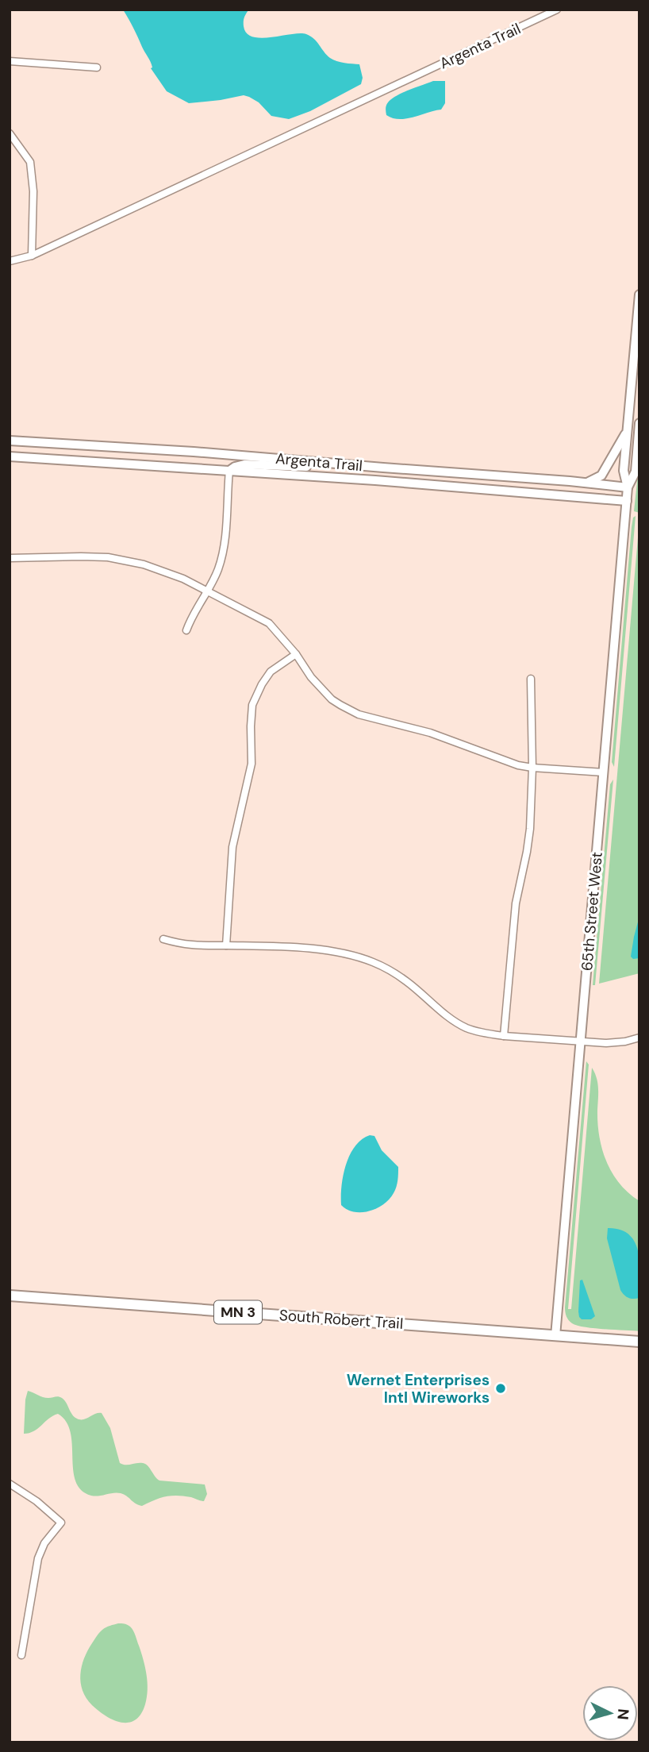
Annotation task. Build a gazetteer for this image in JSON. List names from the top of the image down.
{
  "streets": {
    "main road": ["MN 3", "South Robert Trail"],
    "street": ["Argenta Trail", "65th Street West"]
  },
  "crossings": [
    ["Argenta Trail", "65th Street West"],
    ["65th Street West", "South Robert Trail"]
  ],
  "places": ["Wernet Enterprises Intl Wireworks"],
  "north": "right"
}
